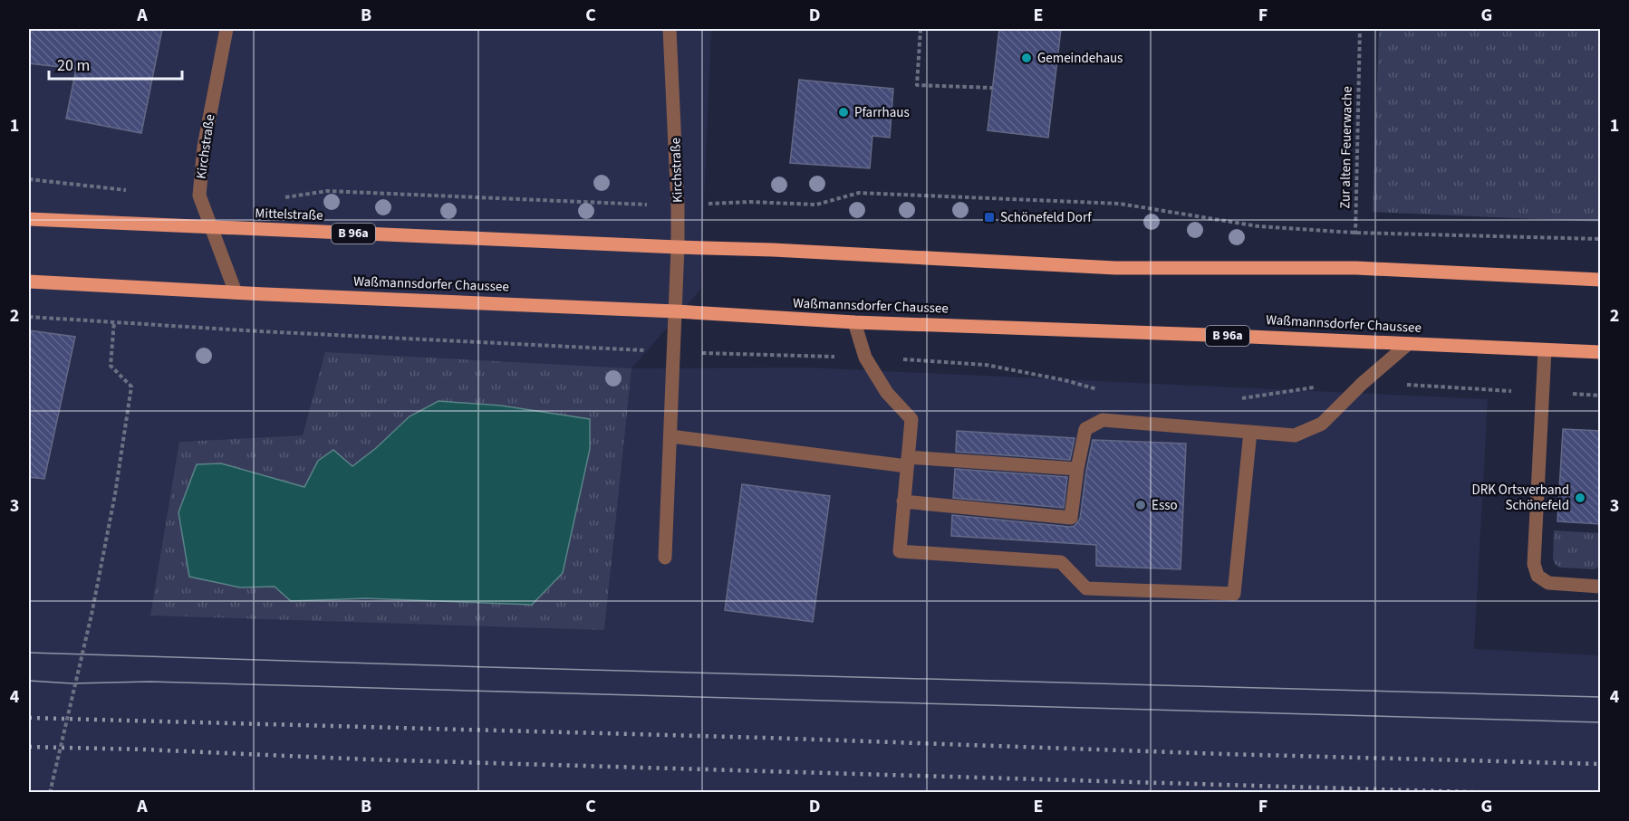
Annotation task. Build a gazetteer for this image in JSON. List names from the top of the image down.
{
  "streets": {
    "main road": ["Mittelstraße", "B 96a", "Waßmannsdorfer Chaussee"],
    "street": ["Kirchstraße"],
    "path": ["Zur alten Feuerwache"]
  },
  "crossings": [
    ["Kirchstraße", "Mittelstraße"],
    ["Kirchstraße", "B 96a"],
    ["Kirchstraße", "Waßmannsdorfer Chaussee"],
    ["Zur alten Feuerwache", "B 96a"],
    ["Mittelstraße", "B 96a"]
  ],
  "places": {
    "other": [
      "Gemeindehaus",
      "Pfarrhaus",
      "DRK Ortsverband Schönefeld",
      "Esso"
    ],
    "transit": ["Schönefeld Dorf"]
  },
  "scale_bar": "20 m",
  "grid": {
    "columns": [
      "A",
      "B",
      "C",
      "D",
      "E",
      "F",
      "G"
    ],
    "rows": [
      "1",
      "2",
      "3",
      "4"
    ]
  }
}
